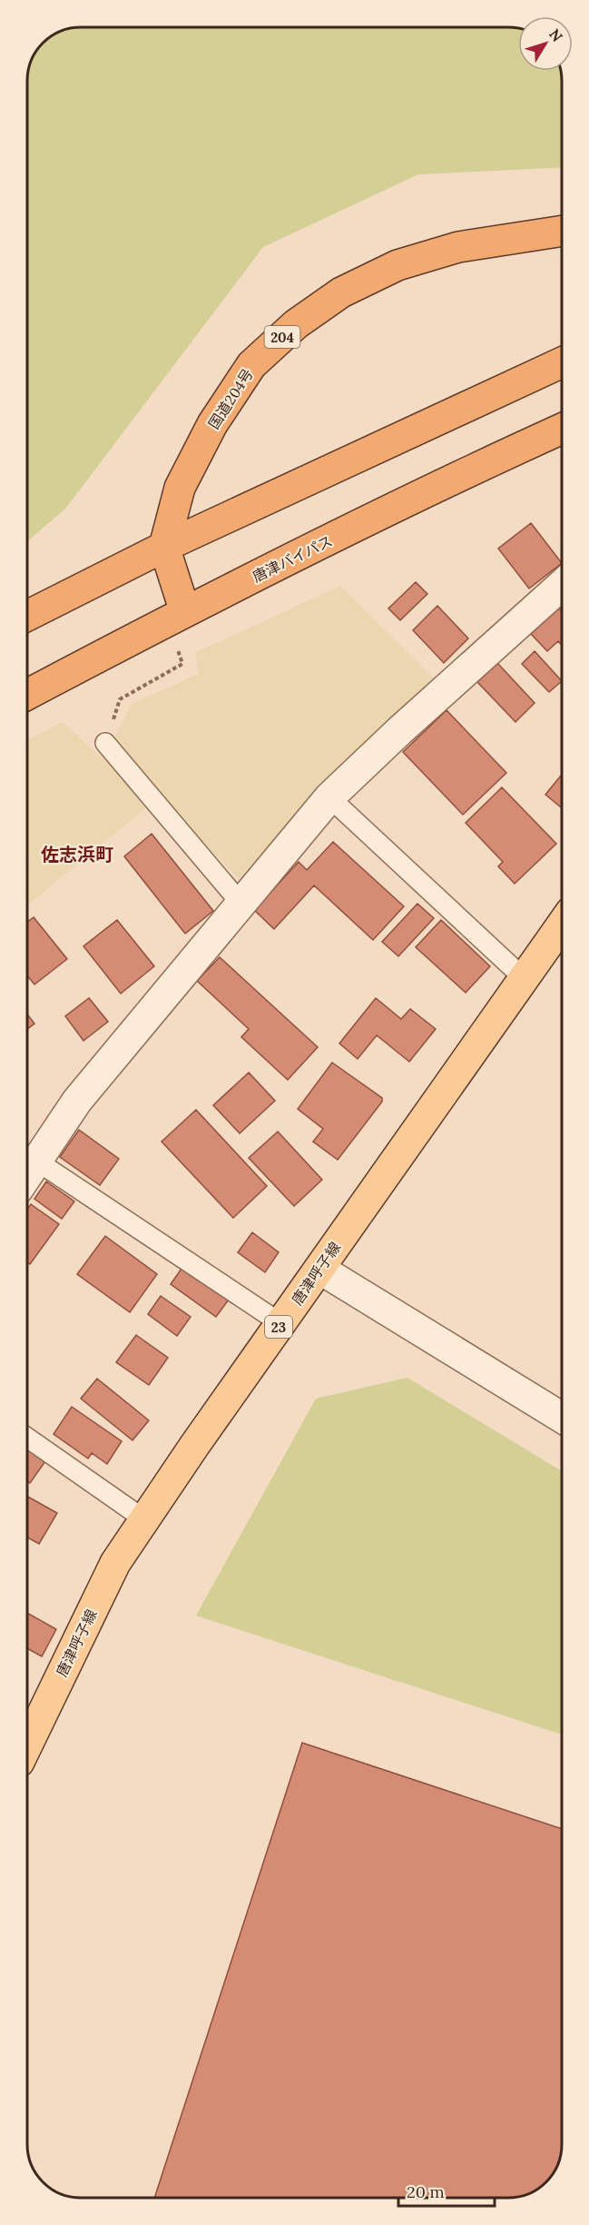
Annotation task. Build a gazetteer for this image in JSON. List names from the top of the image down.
{
  "streets": {
    "highway": ["204", "国道204号", "唐津バイパス"],
    "main road": ["唐津呼子線", "23"]
  },
  "districts": ["佐志浜町"],
  "scale_bar": "20 m",
  "north": "top right"
}
